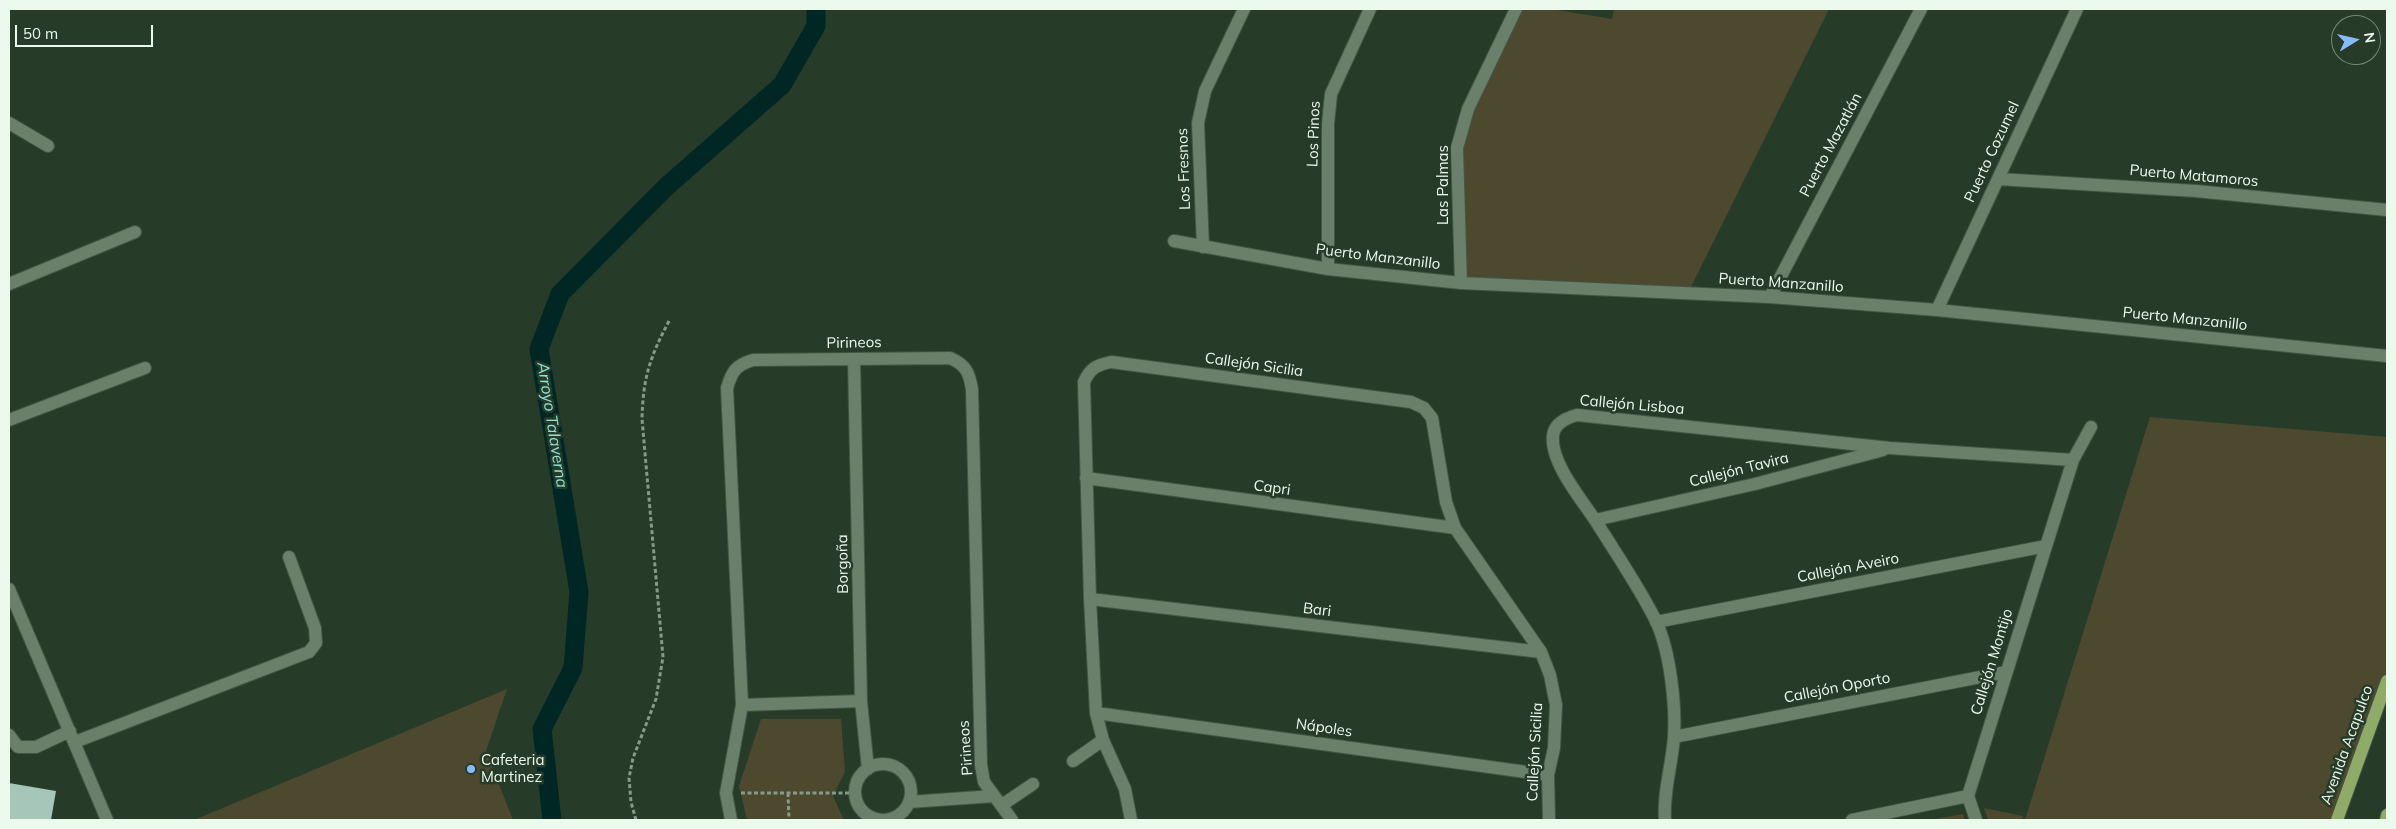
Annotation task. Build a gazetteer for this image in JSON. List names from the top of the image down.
{
  "streets": {
    "main road": ["Avenida Acapulco"],
    "street": [
      "Los Pinos",
      "Puerto Mazatlán",
      "Puerto Cozumel",
      "Los Fresnos",
      "Puerto Matamoros",
      "Las Palmas",
      "Puerto Manzanillo",
      "Pirineos",
      "Callejón Sicilia",
      "Callejón Lisboa",
      "Callejón Tavira",
      "Capri",
      "Borgoña",
      "Callejón Aveiro",
      "Bari",
      "Callejón Montijo",
      "Callejón Oporto",
      "Nápoles"
    ]
  },
  "crossings": [
    ["Los Pinos", "Puerto Manzanillo"],
    ["Puerto Mazatlán", "Puerto Manzanillo"],
    ["Puerto Cozumel", "Puerto Matamoros"],
    ["Puerto Cozumel", "Puerto Manzanillo"],
    ["Los Fresnos", "Puerto Manzanillo"],
    ["Las Palmas", "Puerto Manzanillo"],
    ["Pirineos", "Borgoña"],
    ["Callejón Sicilia", "Capri"],
    ["Callejón Sicilia", "Bari"],
    ["Callejón Sicilia", "Nápoles"],
    ["Callejón Lisboa", "Callejón Tavira"],
    ["Callejón Lisboa", "Callejón Aveiro"],
    ["Callejón Lisboa", "Callejón Montijo"],
    ["Callejón Lisboa", "Callejón Oporto"],
    ["Callejón Aveiro", "Callejón Montijo"],
    ["Callejón Montijo", "Callejón Oporto"]
  ],
  "water": ["Arroyo Talaverna"],
  "places": ["Cafeteria Martinez"],
  "scale_bar": "50 m",
  "north": "right"
}
